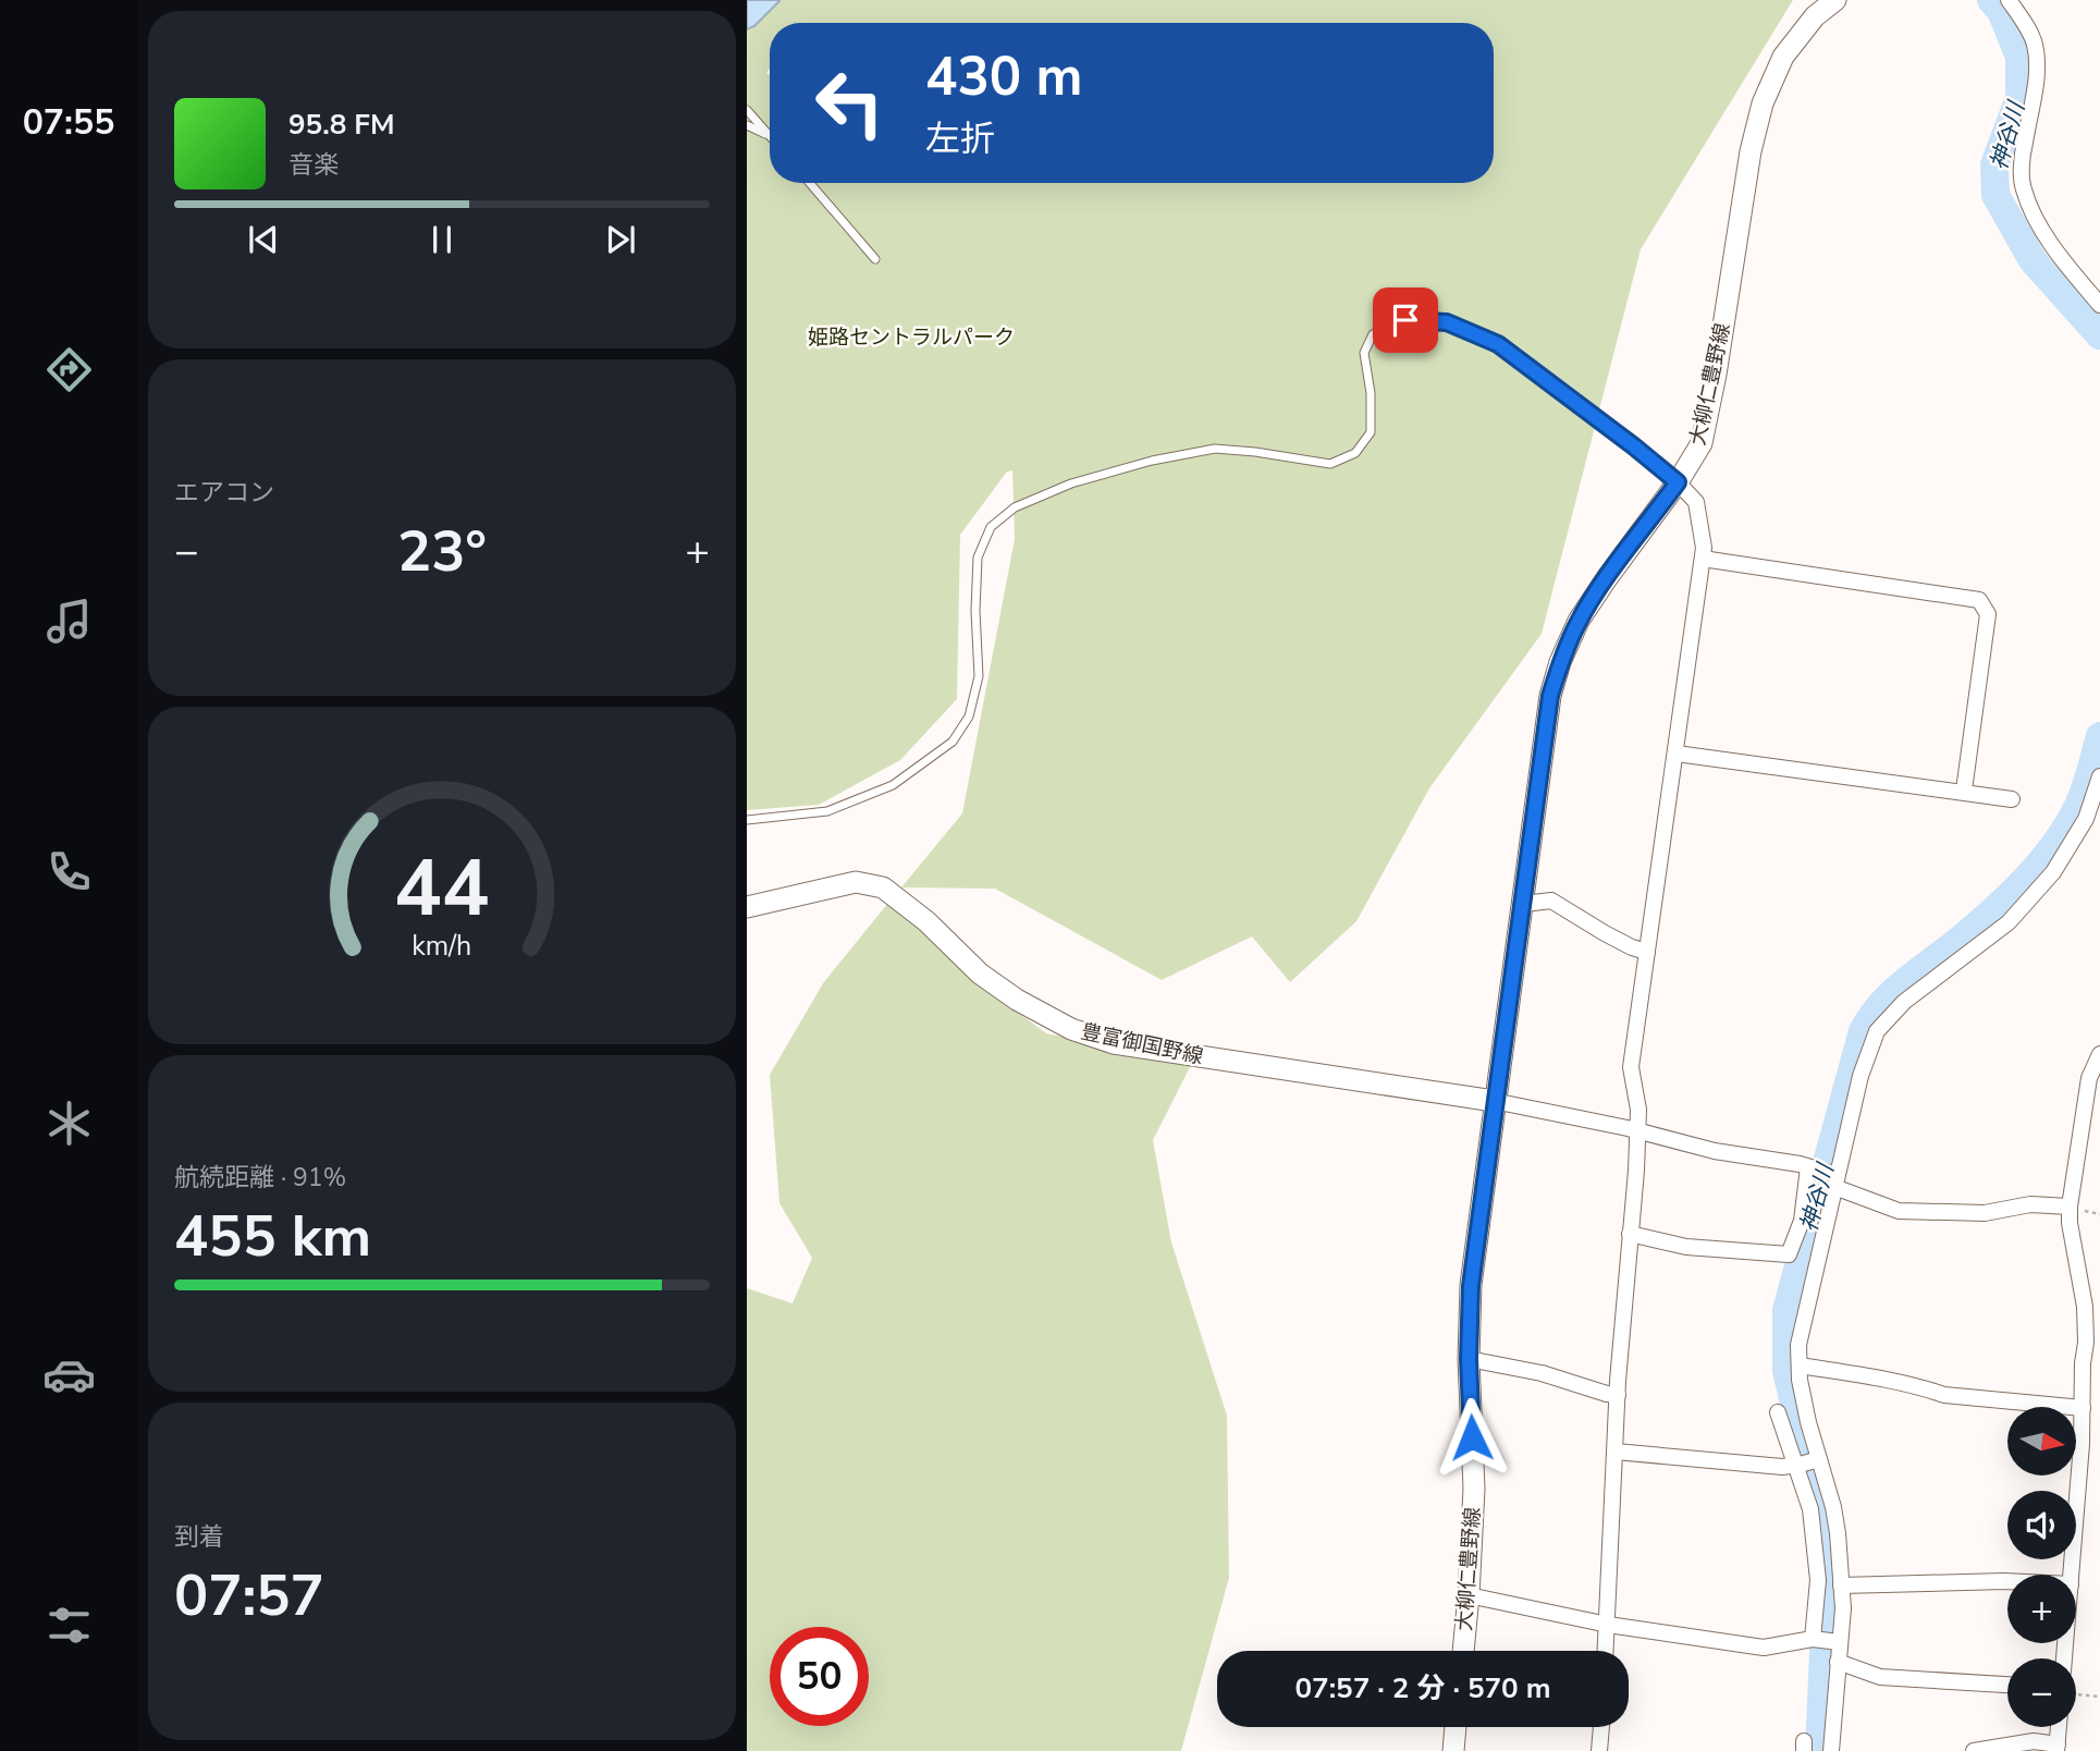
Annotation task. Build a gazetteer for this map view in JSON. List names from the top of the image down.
{
  "streets": {
    "main road": ["大柳仁豊野線", "豊富御国野線"]
  },
  "crossings": [
    ["大柳仁豊野線", "豊富御国野線"]
  ],
  "water": ["神谷川"],
  "parks": ["姫路セントラルパーク"],
  "north": "right",
  "page": {
    "tabs": "07:55",
    "turn": ["430 m", "左折"],
    "song": ["95.8 FM", "音楽"],
    "tile": [
      "エアコン",
      ["航続距離 · 91%", "455 km"],
      ["到着", "07:57"]
    ],
    "heat": ["−", "23°", "+"],
    "map_buttons": ["+", "−"],
    "limit": "50",
    "trip": "07:57 · 2 分 · 570 m",
    "gauge": ["44", "km/h"]
  }
}
